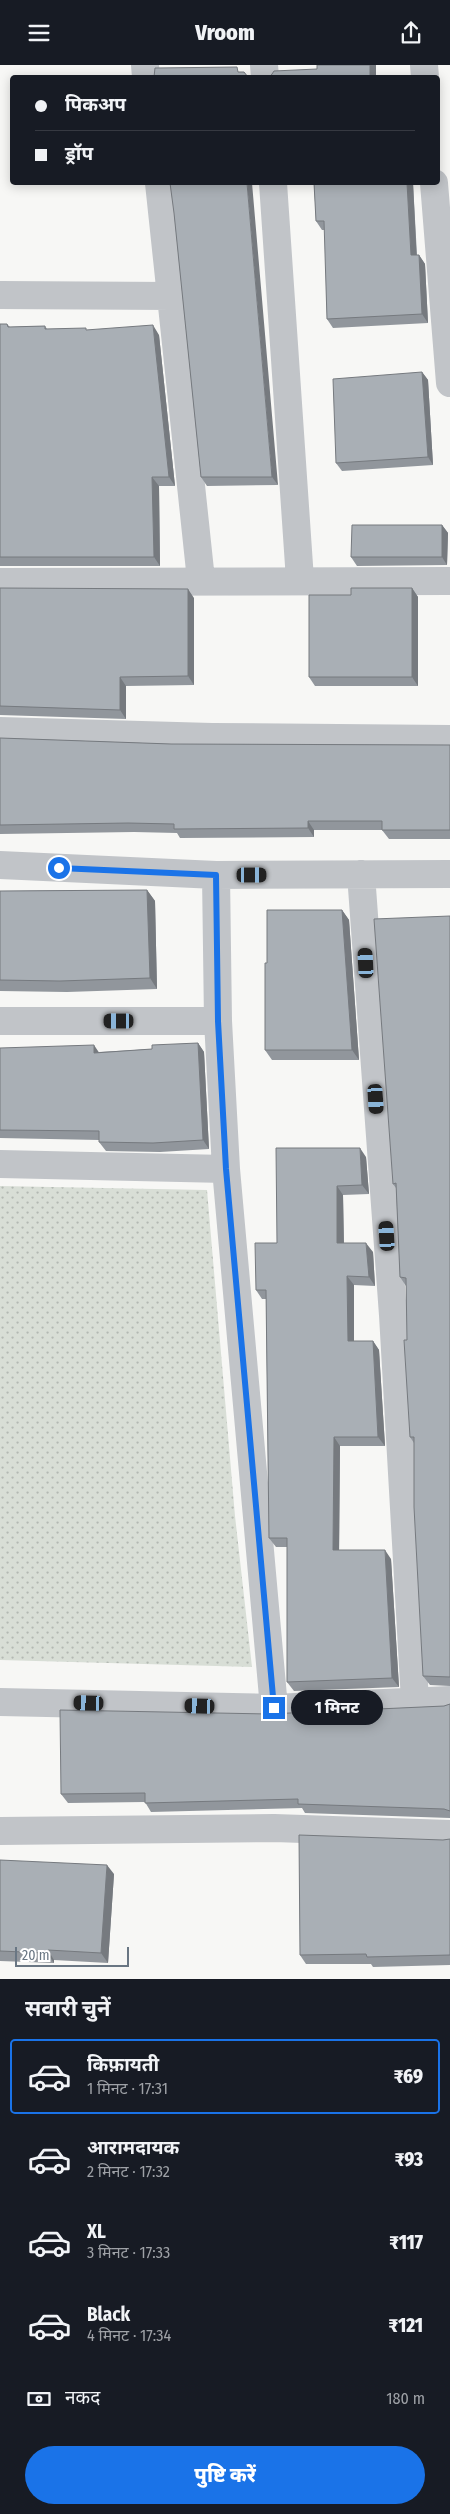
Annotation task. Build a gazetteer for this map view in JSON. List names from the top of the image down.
{
  "scale_bar": "20 m",
  "page": {
    "header": "Vroom",
    "banner": ["पिकअप", "ड्रॉप"],
    "bubble": "1 मिनट",
    "scale": "20 m",
    "heading": "सवारी चुनें",
    "list": [
      {
        "name": "किफ़ायती",
        "note": "1 मिनट · 17:31",
        "value": "₹69"
      },
      {
        "name": "आरामदायक",
        "note": "2 मिनट · 17:32",
        "value": "₹93"
      },
      {
        "name": "XL",
        "note": "3 मिनट · 17:33",
        "value": "₹117"
      },
      {
        "name": "Black",
        "note": "4 मिनट · 17:34",
        "value": "₹121"
      }
    ],
    "pay": ["नकद", "180 m"],
    "buttons": "पुष्टि करें"
  }
}
